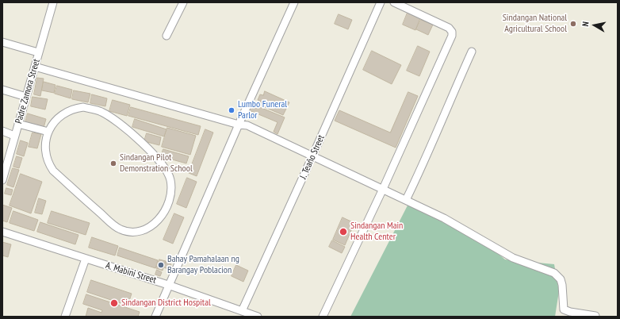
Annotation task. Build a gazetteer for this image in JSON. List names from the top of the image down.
{
  "streets": {
    "street": ["Padre Zamora Street", "J. Teaño Street", "A. Mabini Street"]
  },
  "crossings": [
    ["J. Teaño Street", "A. Mabini Street"]
  ],
  "places": [
    "Sindangan National Agricultural School",
    "Lumbo Funeral Parlor",
    "Sindangan Pilot Demonstration School",
    "Sindangan Main Health Center",
    "Bahay Pamahalaan ng Barangay Poblacion",
    "Sindangan District Hospital"
  ],
  "north": "left"
}
